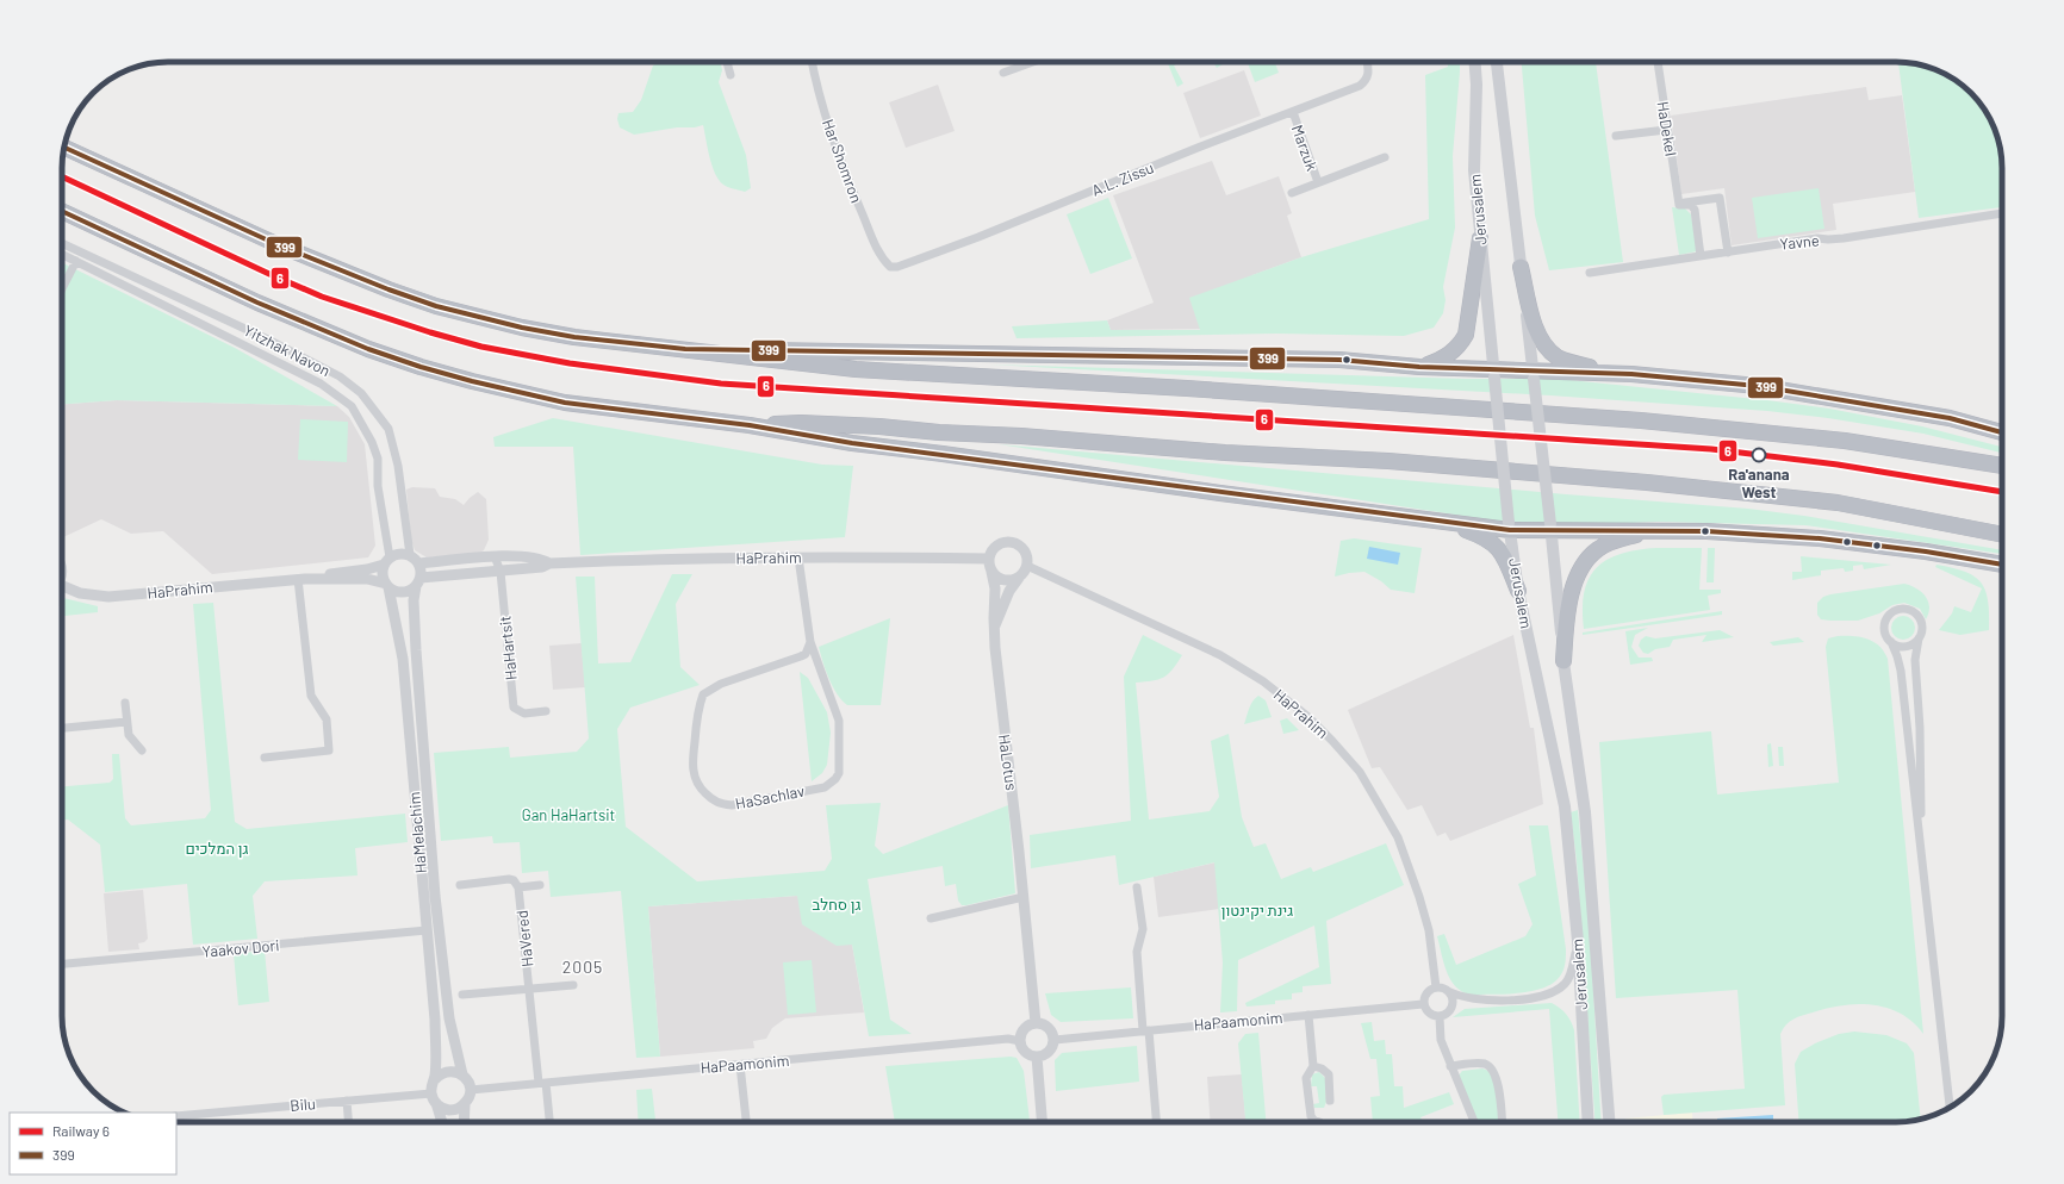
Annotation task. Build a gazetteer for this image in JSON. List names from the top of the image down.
{
  "streets": {
    "main road": ["Jerusalem"],
    "street": [
      "HaDekel",
      "Marzuk",
      "Har Shomron",
      "A.L. Zissu",
      "Yavne",
      "Yitzhak Navon",
      "HaPrahim",
      "HaHartsit",
      "HaLotus",
      "HaSachlav",
      "HaMelachim",
      "HaVered",
      "Yaakov Dori",
      "HaPaamonim",
      "Bilu"
    ]
  },
  "crossings": [
    ["Marzuk", "A.L. Zissu"],
    ["Har Shomron", "A.L. Zissu"],
    ["Yitzhak Navon", "HaPrahim"],
    ["Yitzhak Navon", "HaMelachim"],
    ["HaPrahim", "HaHartsit"],
    ["HaPrahim", "HaLotus"],
    ["HaPrahim", "HaSachlav"],
    ["HaPrahim", "HaMelachim"],
    ["HaPrahim", "HaPaamonim"],
    ["HaLotus", "HaPaamonim"],
    ["HaMelachim", "Yaakov Dori"],
    ["HaMelachim", "HaPaamonim"],
    ["HaMelachim", "Bilu"],
    ["HaVered", "HaPaamonim"],
    ["HaPaamonim", "Bilu"]
  ],
  "districts": ["2005"],
  "parks": [
    "Gan HaHartsit",
    "גן המלכים",
    "גן סחלב",
    "גינת יקינטון"
  ],
  "places": ["Ra'anana West"],
  "lines": ["transit line 399", "rail line 6"],
  "legend": ["Railway 6", "399"]
}
